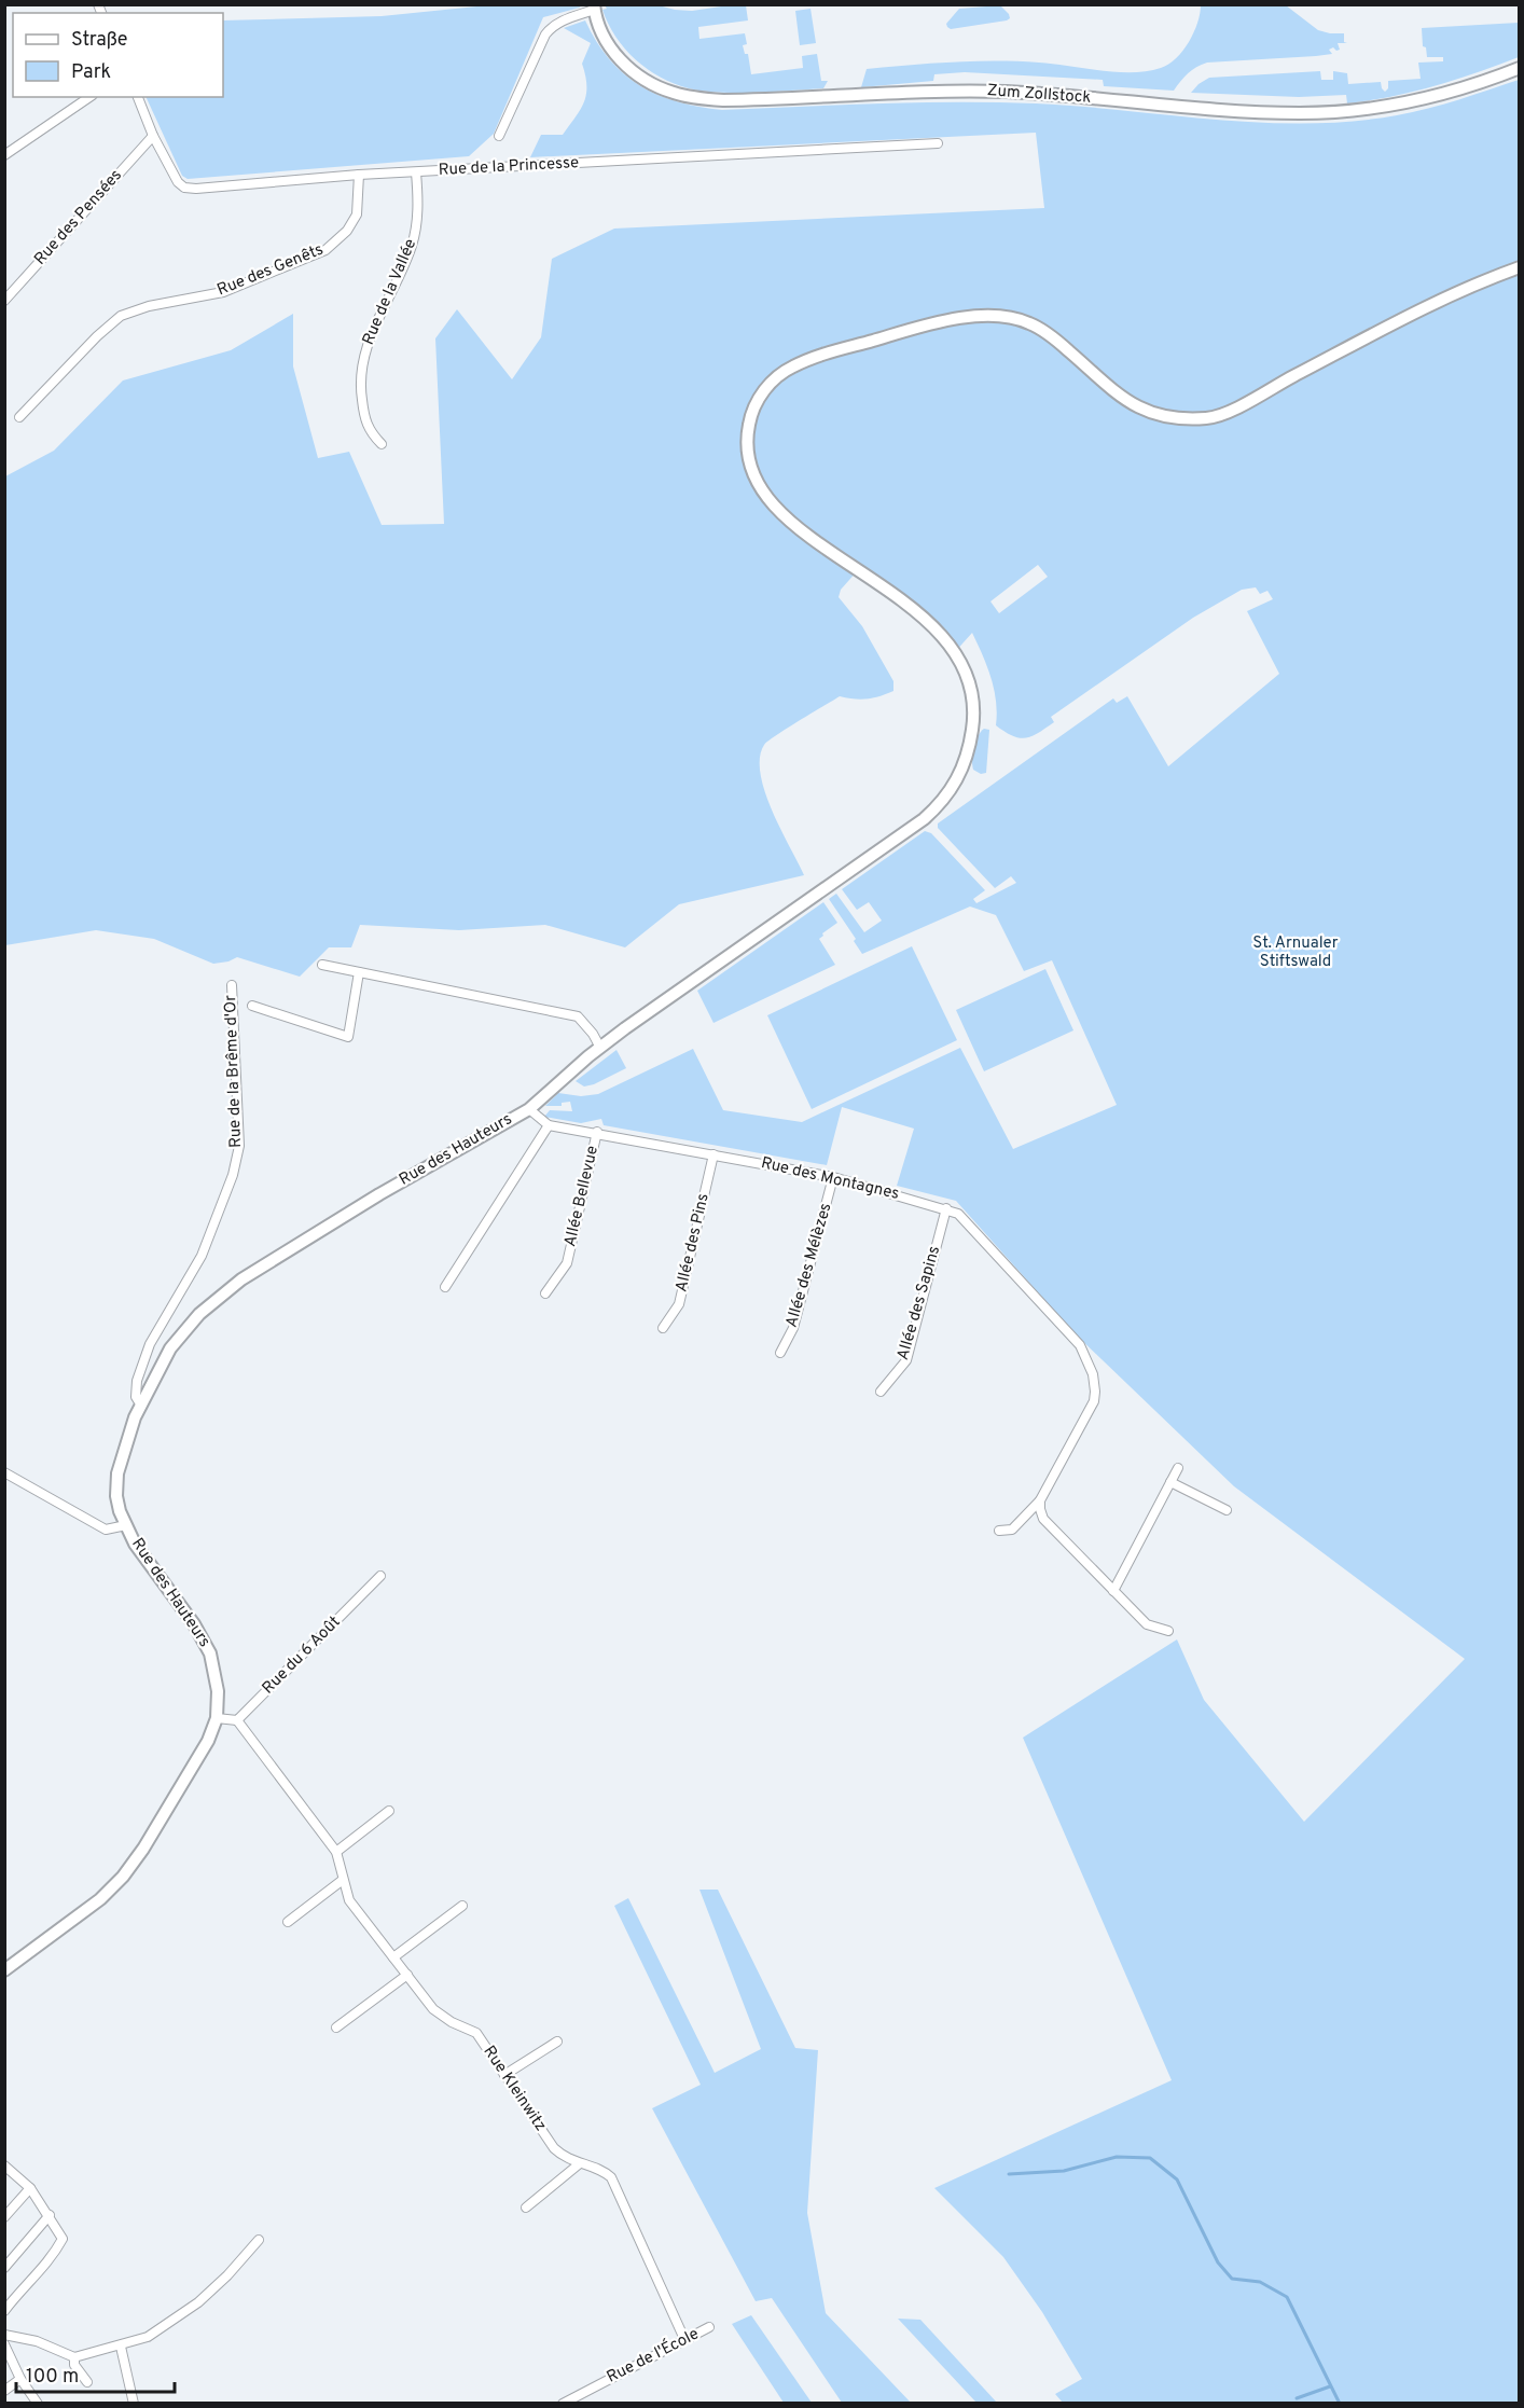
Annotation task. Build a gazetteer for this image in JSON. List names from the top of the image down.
{
  "streets": {
    "street": [
      "Zum Zollstock",
      "Rue de la Princesse",
      "Rue des Pensées",
      "Rue des Genêts",
      "Rue de la Vallée",
      "Rue de la Brême d'Or",
      "Rue des Hauteurs",
      "Rue des Montagnes",
      "Allée Bellevue",
      "Allée des Pins",
      "Allée des Mélèzes",
      "Allée des Sapins",
      "Rue du 6 Août",
      "Rue Kleinwitz",
      "Rue de l'École"
    ]
  },
  "crossings": [
    ["Rue de la Princesse", "Rue des Pensées"],
    ["Rue de la Princesse", "Rue des Genêts"],
    ["Rue de la Princesse", "Rue de la Vallée"],
    ["Rue de la Brême d'Or", "Rue des Hauteurs"],
    ["Rue des Montagnes", "Allée Bellevue"],
    ["Rue des Montagnes", "Allée des Pins"],
    ["Rue des Montagnes", "Allée des Mélèzes"],
    ["Rue des Montagnes", "Allée des Sapins"],
    ["Rue du 6 Août", "Rue Kleinwitz"],
    ["Rue Kleinwitz", "Rue de l'École"]
  ],
  "parks": ["St. Arnualer Stiftswald"],
  "legend": ["Straße", "Park"],
  "scale_bar": "100 m"
}
